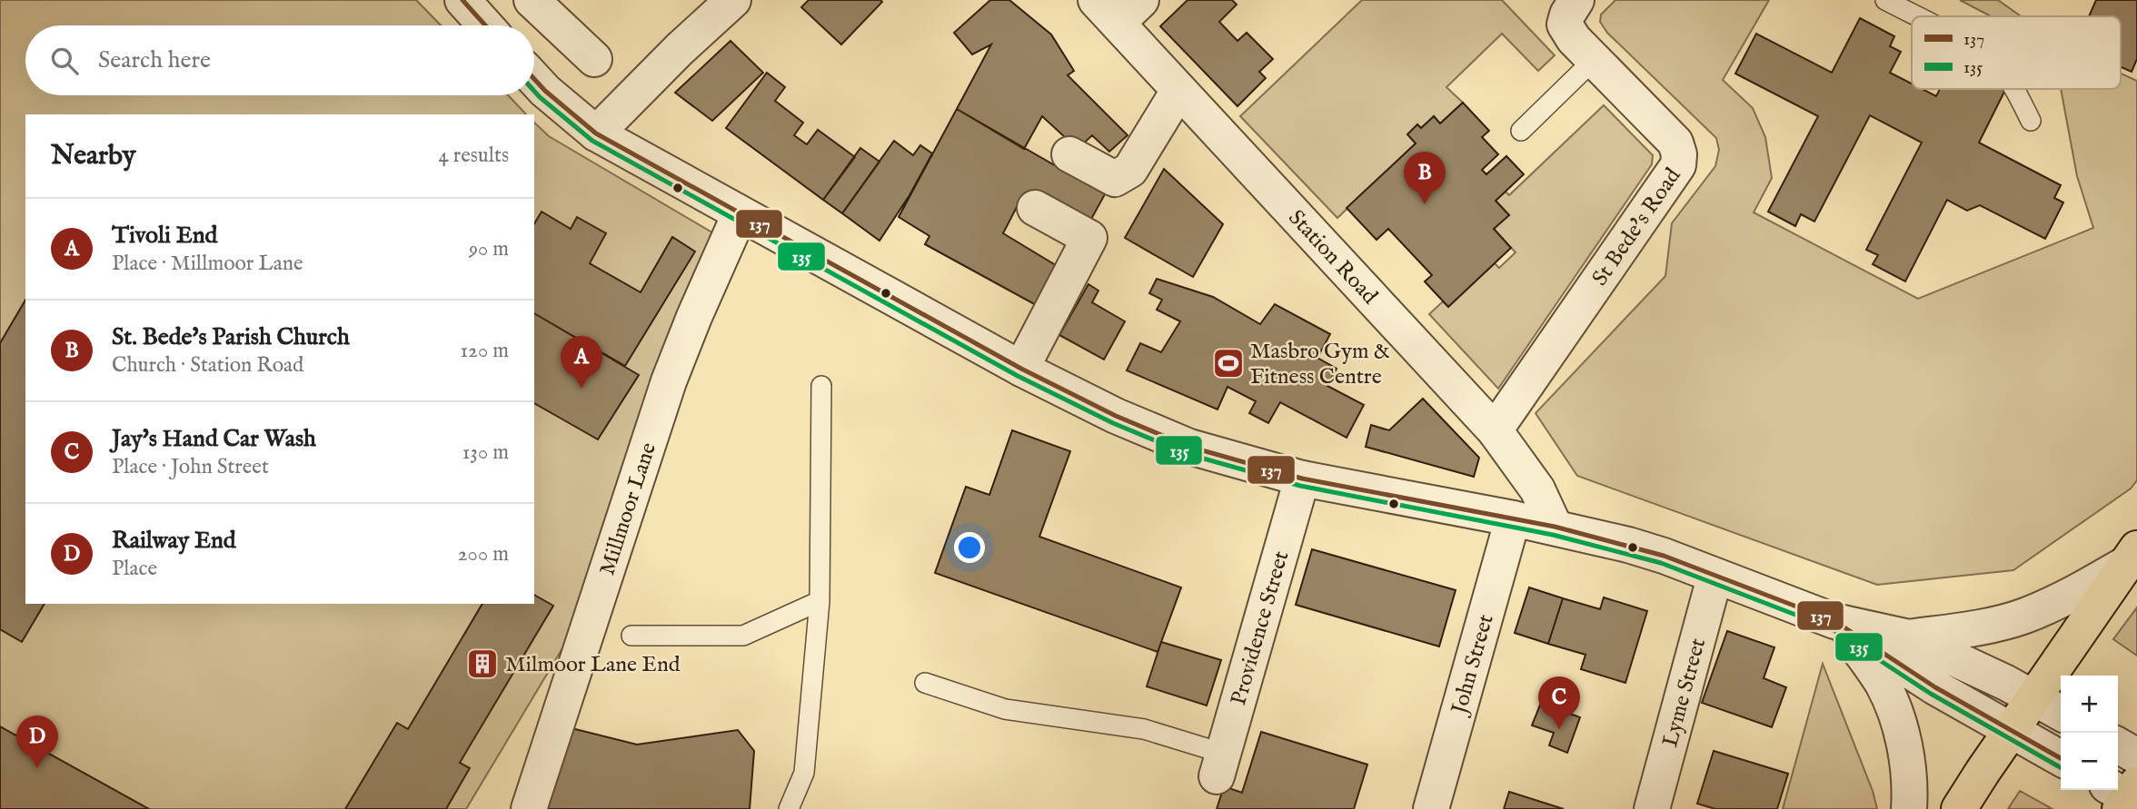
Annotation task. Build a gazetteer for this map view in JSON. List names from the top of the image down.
{
  "streets": {
    "street": [
      "St Bede's Road",
      "Station Road",
      "Millmoor Lane",
      "Providence Street",
      "John Street",
      "Lyme Street"
    ]
  },
  "crossings": [
    ["St Bede's Road", "Station Road"]
  ],
  "places": {
    "sports": ["Masbro Gym & Fitness Centre"],
    "building": ["Milmoor Lane End"]
  },
  "lines": ["transit line 137", "transit line 135"],
  "legend": ["137", "135"],
  "page": {
    "search": "Search here",
    "heading": ["Nearby", "4 results"],
    "pins": [
      "B",
      "A",
      "C",
      "D"
    ],
    "list": [
      {
        "mark": "A",
        "name": "Tivoli End",
        "note": "Place · Millmoor Lane",
        "value": "90 m"
      },
      {
        "mark": "B",
        "name": "St. Bede's Parish Church",
        "note": "Church · Station Road",
        "value": "120 m"
      },
      {
        "mark": "C",
        "name": "Jay's Hand Car Wash",
        "note": "Place · John Street",
        "value": "130 m"
      },
      {
        "mark": "D",
        "name": "Railway End",
        "note": "Place",
        "value": "200 m"
      }
    ],
    "map_buttons": ["+", "−"]
  }
}
